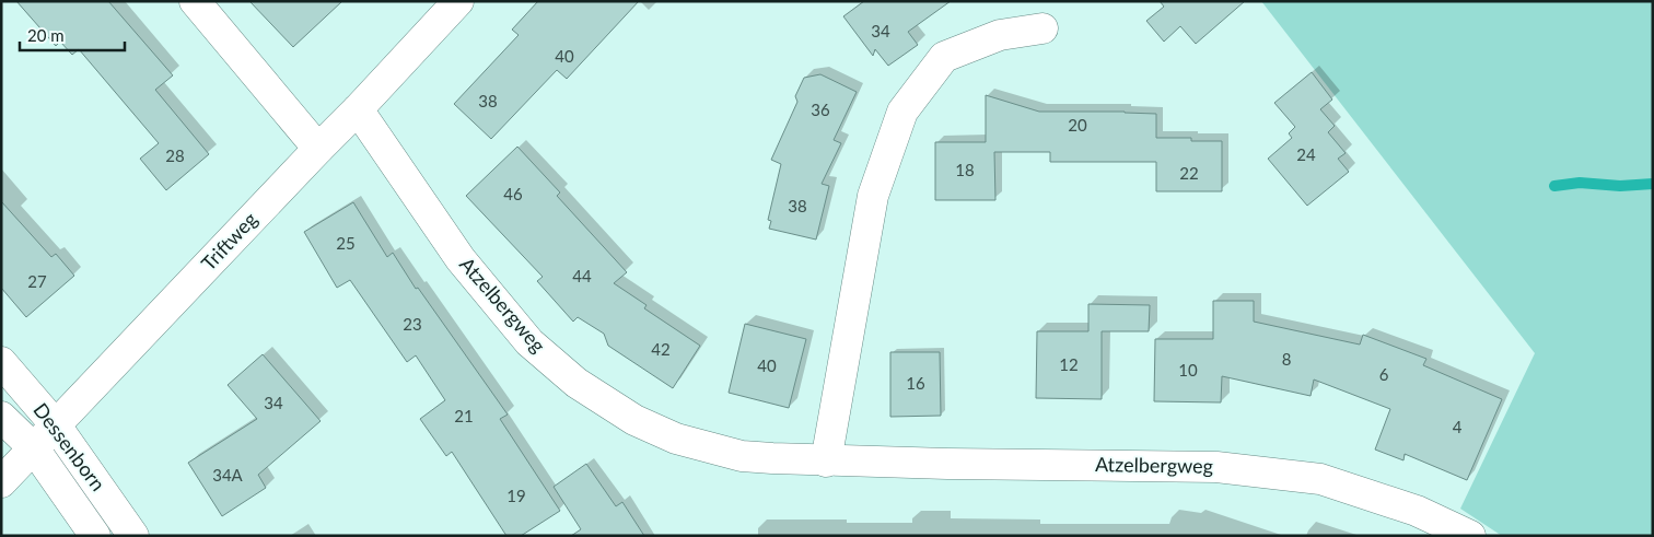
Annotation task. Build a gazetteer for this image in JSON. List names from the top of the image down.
{
  "streets": {
    "street": ["Triftweg", "Atzelbergweg", "Dessenborn"]
  },
  "crossings": [
    ["Triftweg", "Atzelbergweg"],
    ["Triftweg", "Dessenborn"]
  ],
  "house_numbers": [
    "34",
    "40",
    "38",
    "36",
    "20",
    "24",
    "28",
    "18",
    "22",
    "46",
    "38",
    "25",
    "44",
    "27",
    "23",
    "42",
    "8",
    "12",
    "40",
    "10",
    "6",
    "16",
    "34",
    "21",
    "4",
    "34A",
    "19"
  ],
  "scale_bar": "20 m"
}
